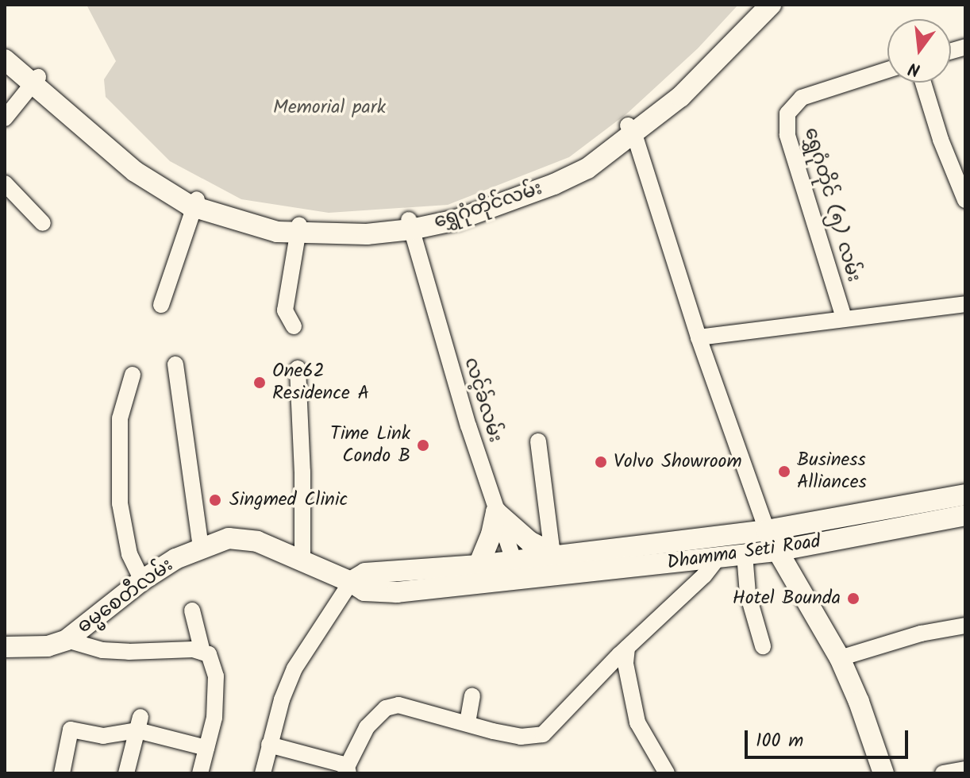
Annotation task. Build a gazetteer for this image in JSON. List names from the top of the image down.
{
  "streets": {
    "main road": ["ရွှေဂုံတိုင်လမ်း", "Dhamma Seti Road", "ဓမ္မစေတီလမ်း"],
    "street": ["ရွှေဂုံတိုင် (၅) လမ်း", "လင့်ခ်လမ်း"]
  },
  "crossings": [
    ["ရွှေဂုံတိုင်လမ်း", "လင့်ခ်လမ်း"],
    ["လင့်ခ်လမ်း", "Dhamma Seti Road"],
    ["လင့်ခ်လမ်း", "ဓမ္မစေတီလမ်း"],
    ["Dhamma Seti Road", "ဓမ္မစေတီလမ်း"]
  ],
  "parks": ["Memorial park"],
  "places": [
    "One62 Residence A",
    "Time Link Condo B",
    "Volvo Showroom",
    "Business Alliances",
    "Singmed Clinic",
    "Hotel Bounda"
  ],
  "scale_bar": "100 m",
  "north": "bottom"
}
